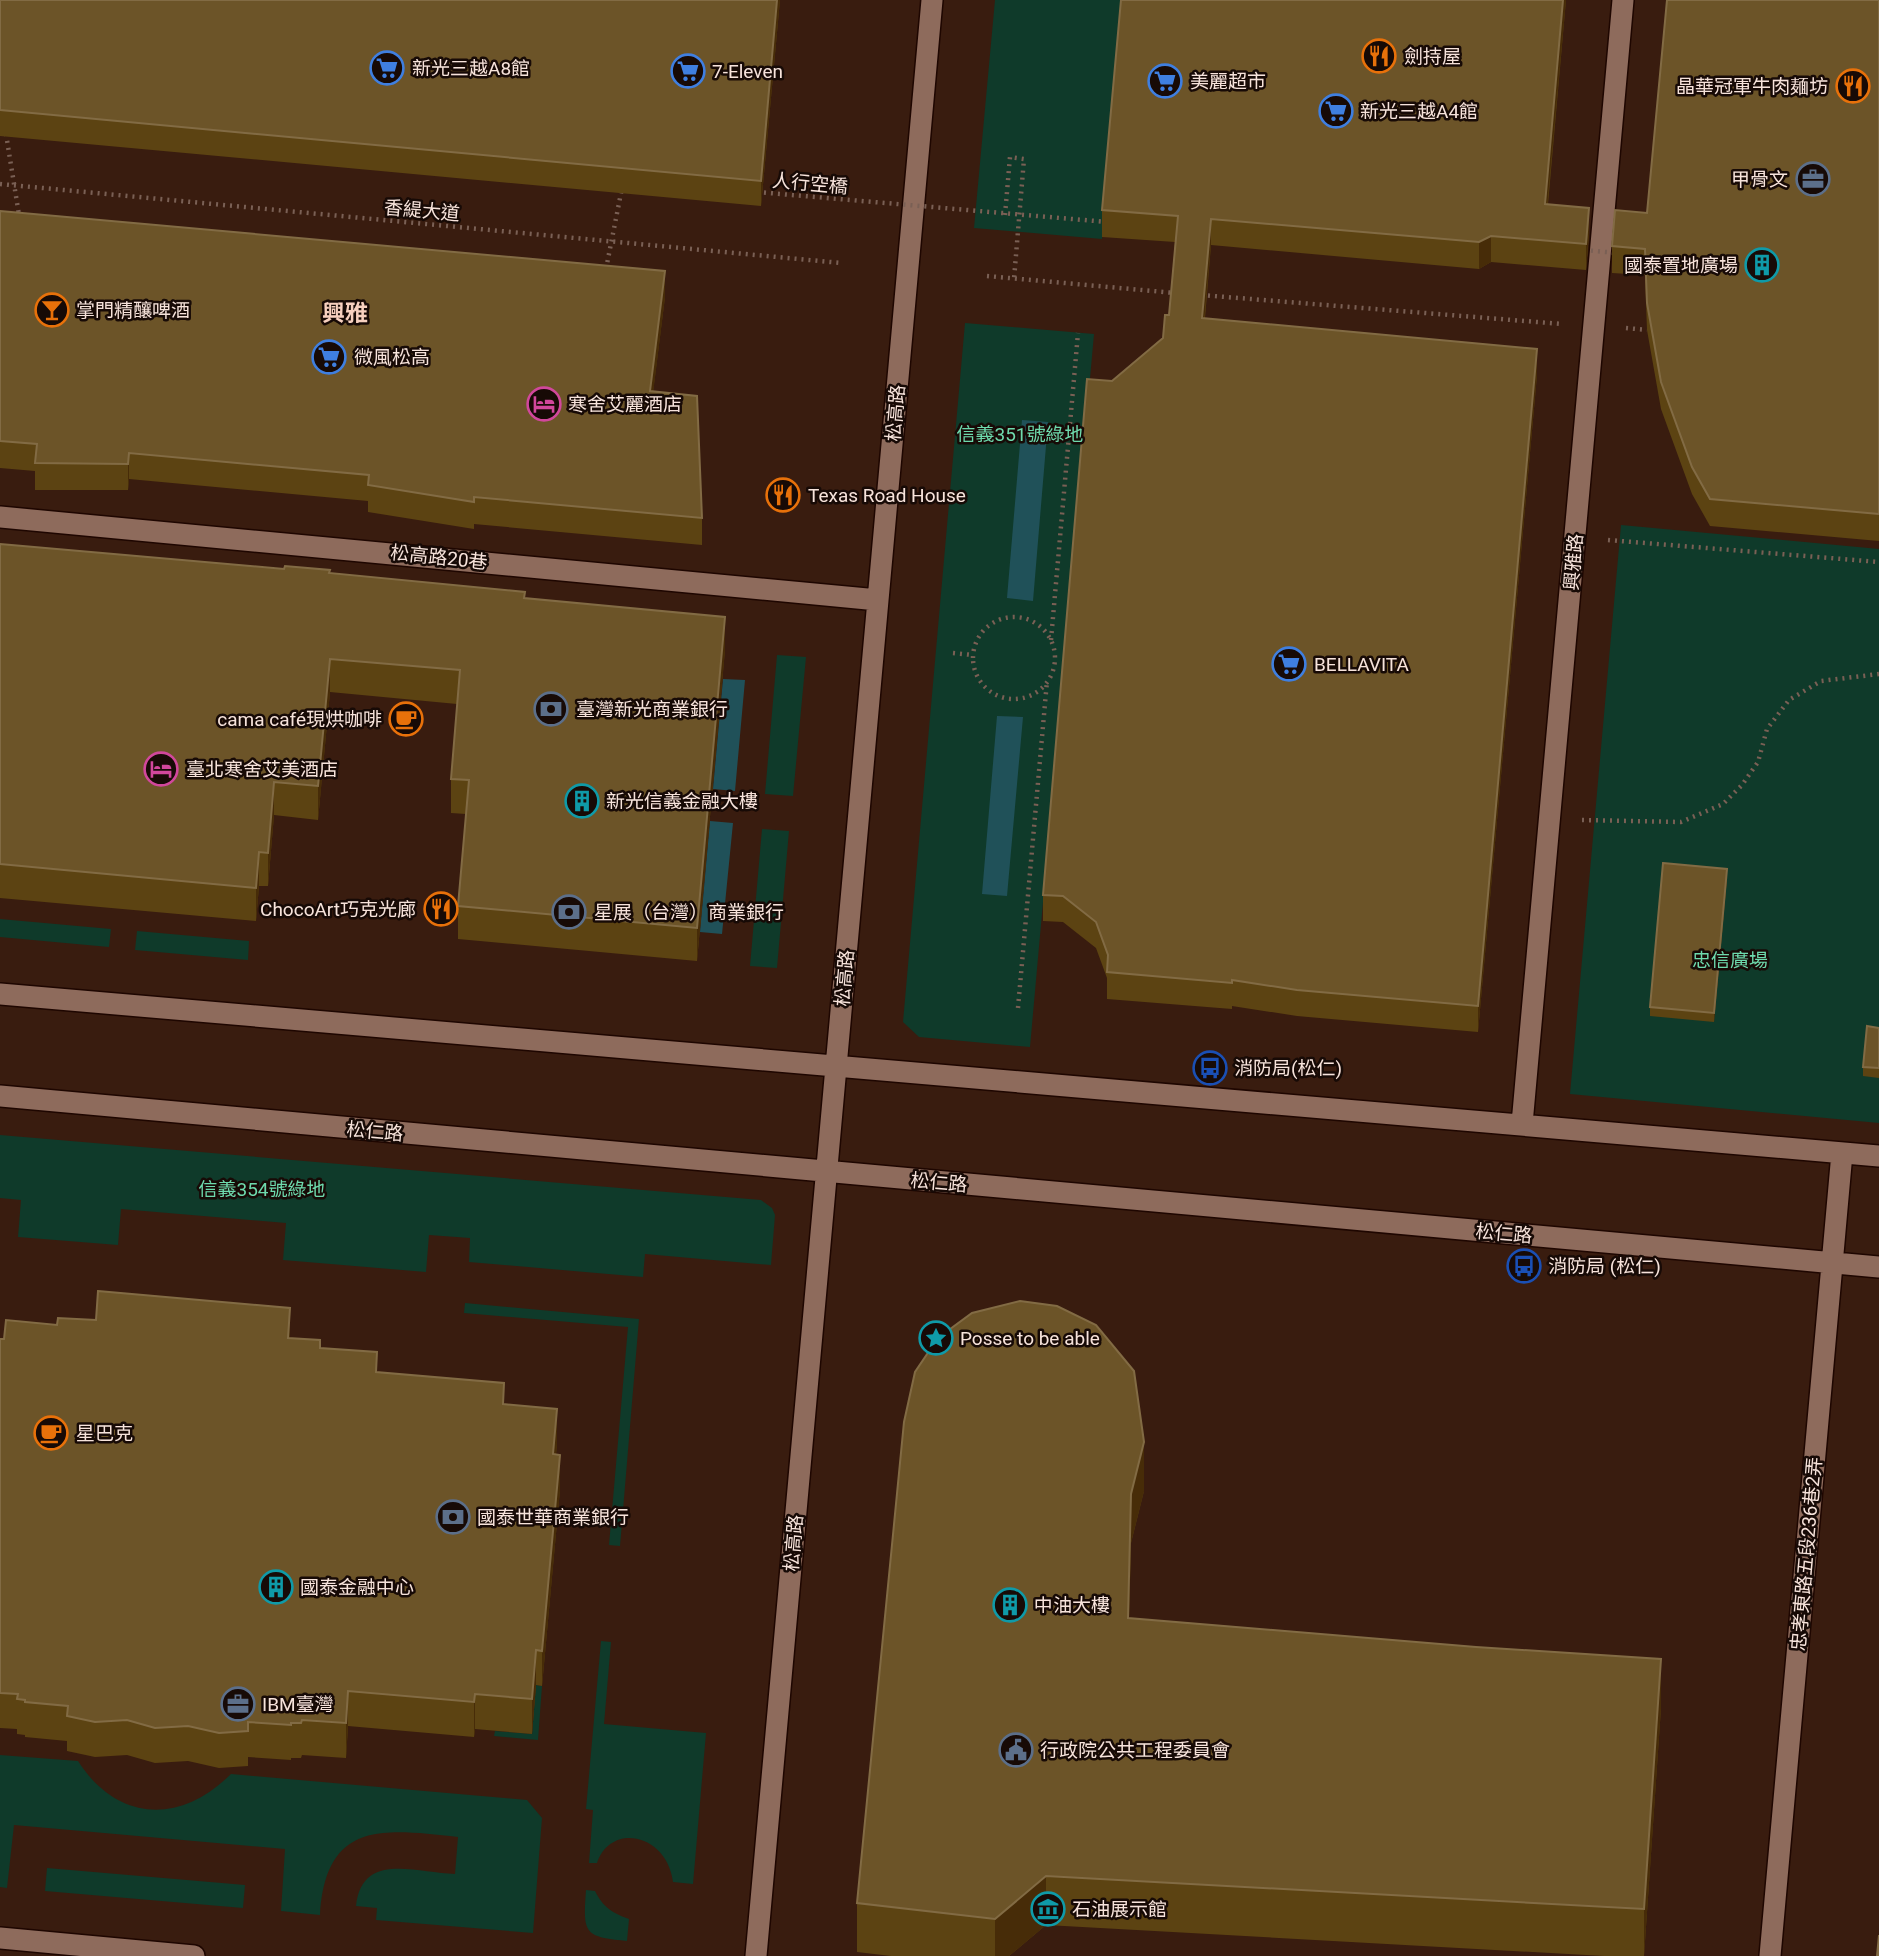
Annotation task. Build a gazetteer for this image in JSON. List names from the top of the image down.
{
  "streets": {
    "street": [
      "松高路",
      "松高路20巷",
      "興雅路",
      "松仁路",
      "忠孝東路五段236巷2弄"
    ],
    "path": ["人行空橋", "香緹大道"]
  },
  "crossings": [
    ["松高路", "松高路20巷"],
    ["松高路", "松仁路"],
    ["松仁路", "忠孝東路五段236巷2弄"]
  ],
  "districts": ["興雅"],
  "parks": ["信義351號綠地", "忠信廣場", "信義354號綠地"],
  "places": {
    "restaurant": [
      "劍持屋",
      "晶華冠軍牛肉麺坊",
      "Texas Road House",
      "ChocoArt巧克光廊"
    ],
    "supermarket": [
      "新光三越A8館",
      "7-Eleven",
      "美麗超市",
      "新光三越A4館",
      "微風松高",
      "BELLAVITA"
    ],
    "office": ["甲骨文", "IBM臺灣"],
    "building": [
      "國泰置地廣場",
      "新光信義金融大樓",
      "國泰金融中心",
      "中油大樓"
    ],
    "bar": ["掌門精釀啤酒"],
    "hotel": ["寒舍艾麗酒店", "臺北寒舍艾美酒店"],
    "bank": ["臺灣新光商業銀行", "星展（台灣）商業銀行", "國泰世華商業銀行"],
    "cafe": ["cama café現烘咖啡", "星巴克"],
    "bus stop": ["消防局(松仁)", "消防局 (松仁)"],
    "place": ["Posse to be able"],
    "public building": ["行政院公共工程委員會"],
    "museum": ["石油展示館"]
  }
}
